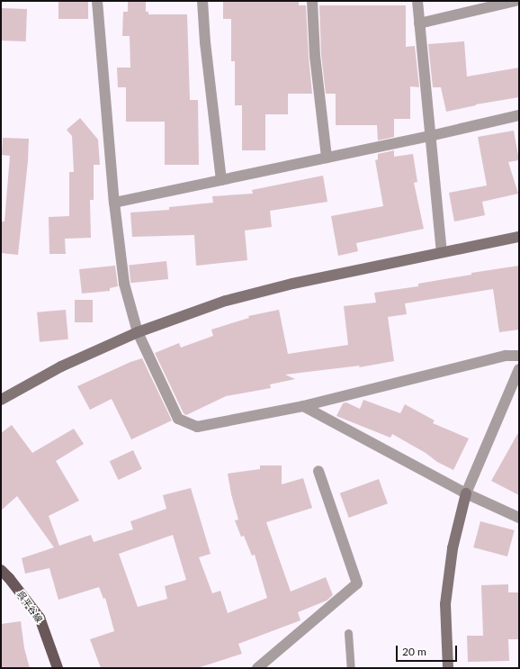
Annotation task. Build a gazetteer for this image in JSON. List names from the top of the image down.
{
  "streets": {
    "main road": ["呉平谷線"]
  },
  "scale_bar": "20 m"
}
